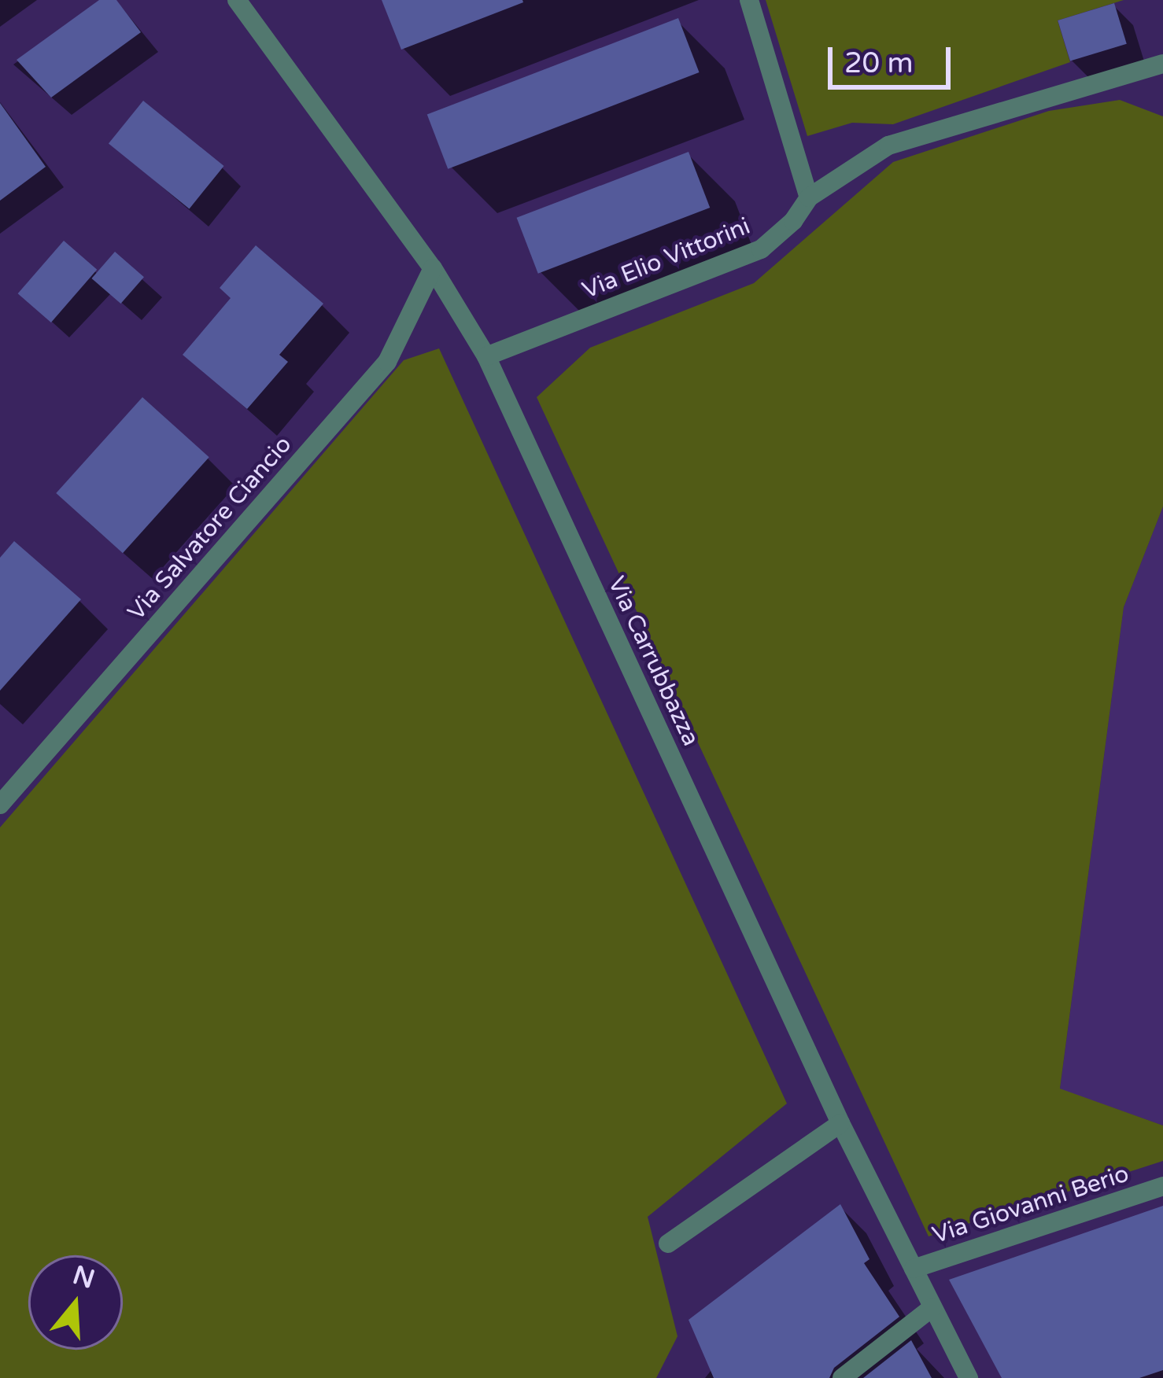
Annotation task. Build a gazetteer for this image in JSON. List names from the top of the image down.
{
  "streets": {
    "street": [
      "Via Elio Vittorini",
      "Via Salvatore Ciancio",
      "Via Carrubbazza",
      "Via Giovanni Berio"
    ]
  },
  "crossings": [
    ["Via Elio Vittorini", "Via Carrubbazza"],
    ["Via Salvatore Ciancio", "Via Carrubbazza"],
    ["Via Carrubbazza", "Via Giovanni Berio"]
  ],
  "scale_bar": "20 m",
  "north": "top"
}
